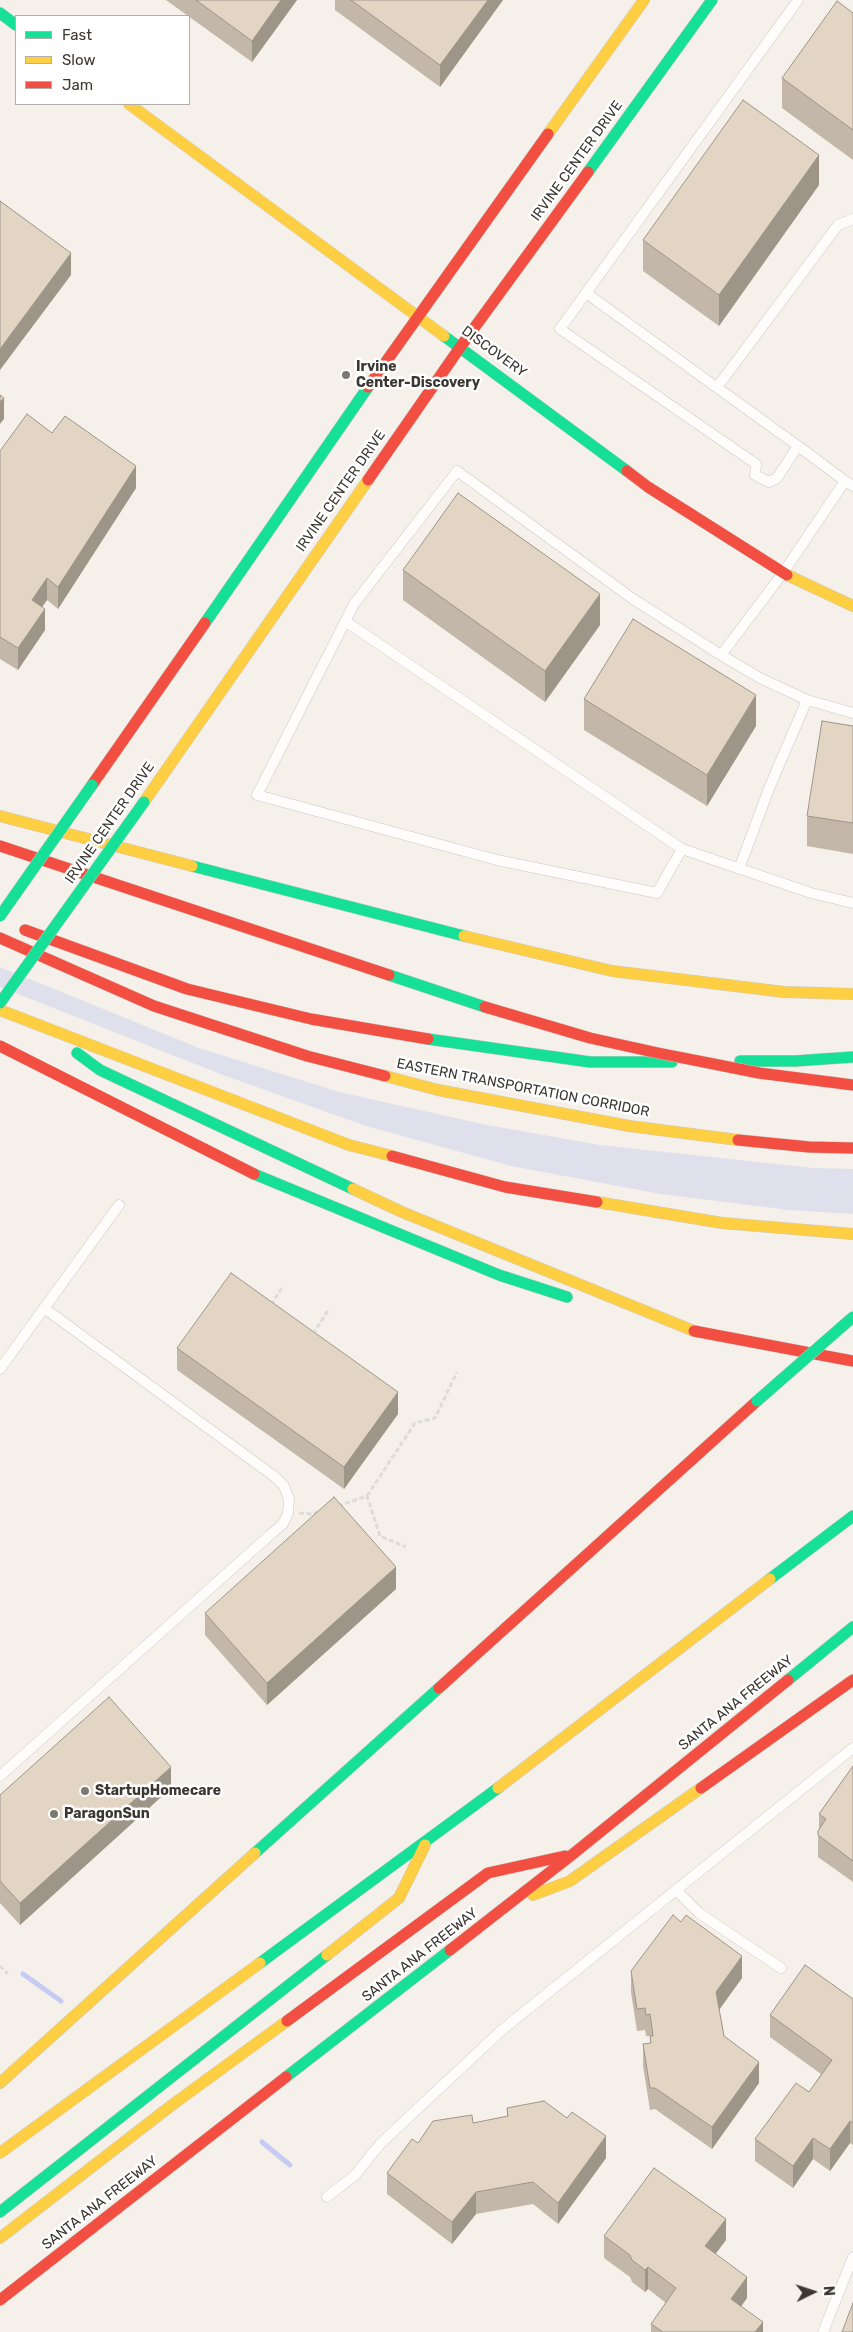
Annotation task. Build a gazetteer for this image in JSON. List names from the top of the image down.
{
  "streets": {
    "main road": [
      "IRVINE CENTER DRIVE",
      "DISCOVERY",
      "EASTERN TRANSPORTATION CORRIDOR",
      "SANTA ANA FREEWAY"
    ]
  },
  "crossings": [
    ["IRVINE CENTER DRIVE", "DISCOVERY"]
  ],
  "places": ["Irvine Center-Discovery", "StartupHomecare", "ParagonSun"],
  "legend": ["Fast", "Slow", "Jam"],
  "north": "right"
}
